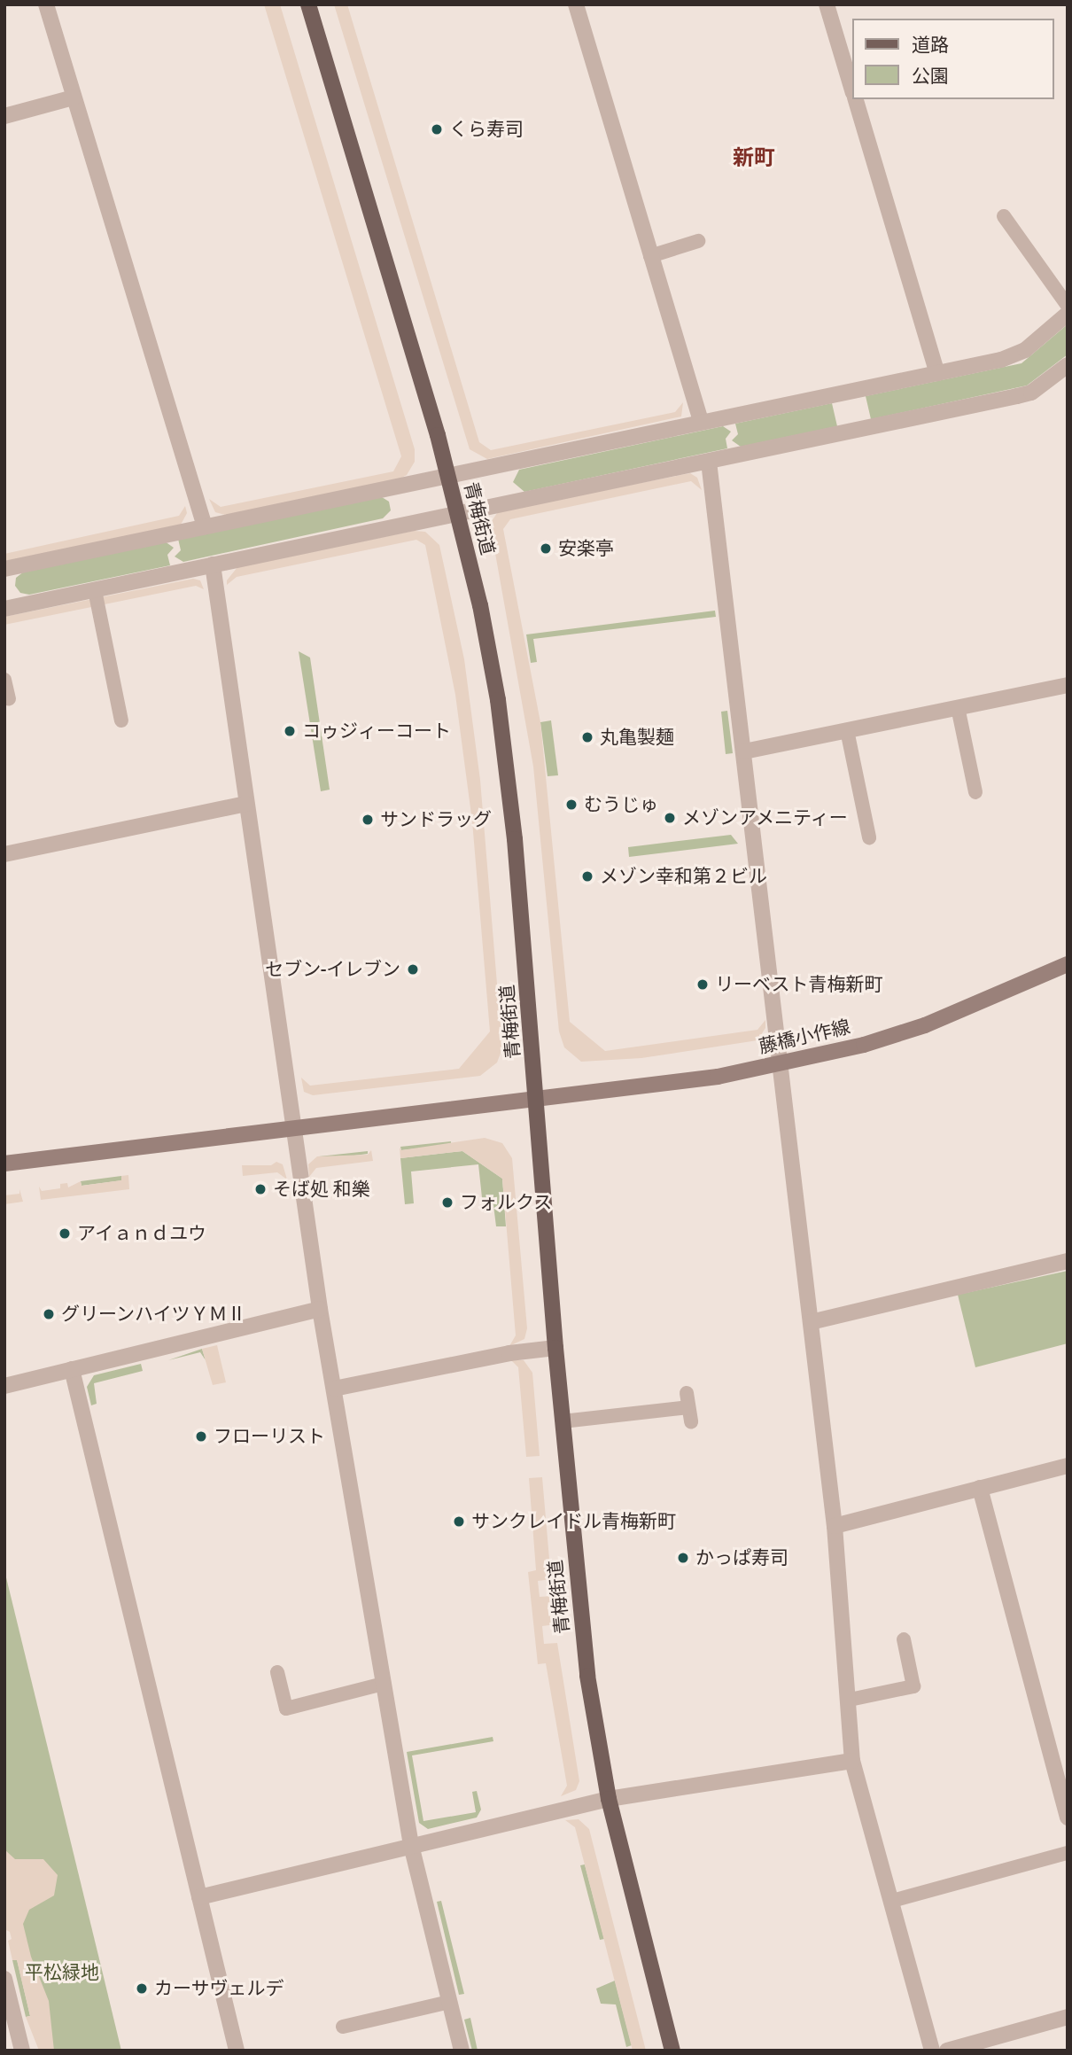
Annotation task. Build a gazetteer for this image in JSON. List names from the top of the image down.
{
  "streets": {
    "main road": ["青梅街道", "藤橋小作線"]
  },
  "crossings": [
    ["青梅街道", "藤橋小作線"]
  ],
  "districts": ["新町"],
  "parks": ["平松緑地"],
  "places": [
    "くら寿司",
    "安楽亭",
    "コゥジィーコート",
    "丸亀製麺",
    "むうじゅ",
    "メゾンアメニティー",
    "サンドラッグ",
    "メゾン幸和第２ビル",
    "セブン-イレブン",
    "リーベスト青梅新町",
    "そば処 和樂",
    "フォルクス",
    "アイａｎｄユウ",
    "グリーンハイツＹＭⅡ",
    "フローリスト",
    "サンクレイドル青梅新町",
    "かっぱ寿司",
    "カーサヴェルデ"
  ],
  "legend": ["道路", "公園"]
}
